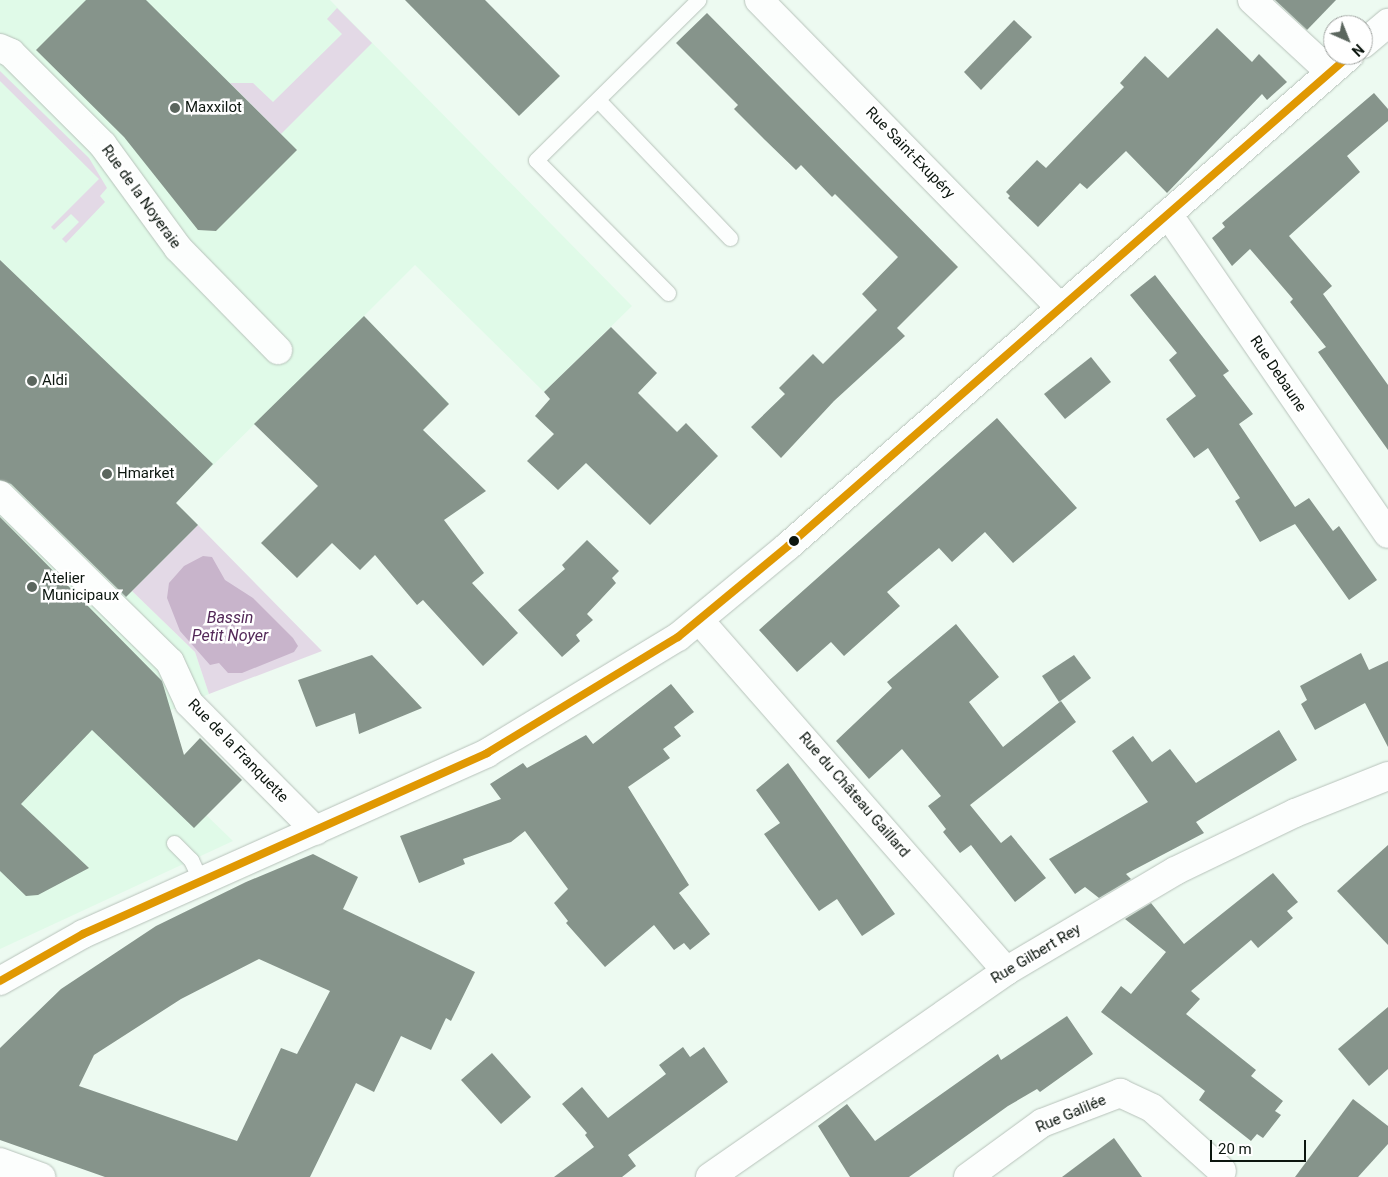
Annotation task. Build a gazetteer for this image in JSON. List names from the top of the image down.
{
  "streets": {
    "street": [
      "Rue Saint-Exupéry",
      "Rue de la Noyeraie",
      "Rue Debaune",
      "Rue de la Franquette",
      "Rue du Château Gaillard",
      "Rue Gilbert Rey",
      "Rue Galilée"
    ]
  },
  "crossings": [
    ["Rue du Château Gaillard", "Rue Gilbert Rey"]
  ],
  "water": ["Bassin Petit Noyer"],
  "places": [
    "Maxxilot",
    "Aldi",
    "Hmarket",
    "Atelier Municipaux"
  ],
  "scale_bar": "20 m",
  "north": "bottom right"
}
